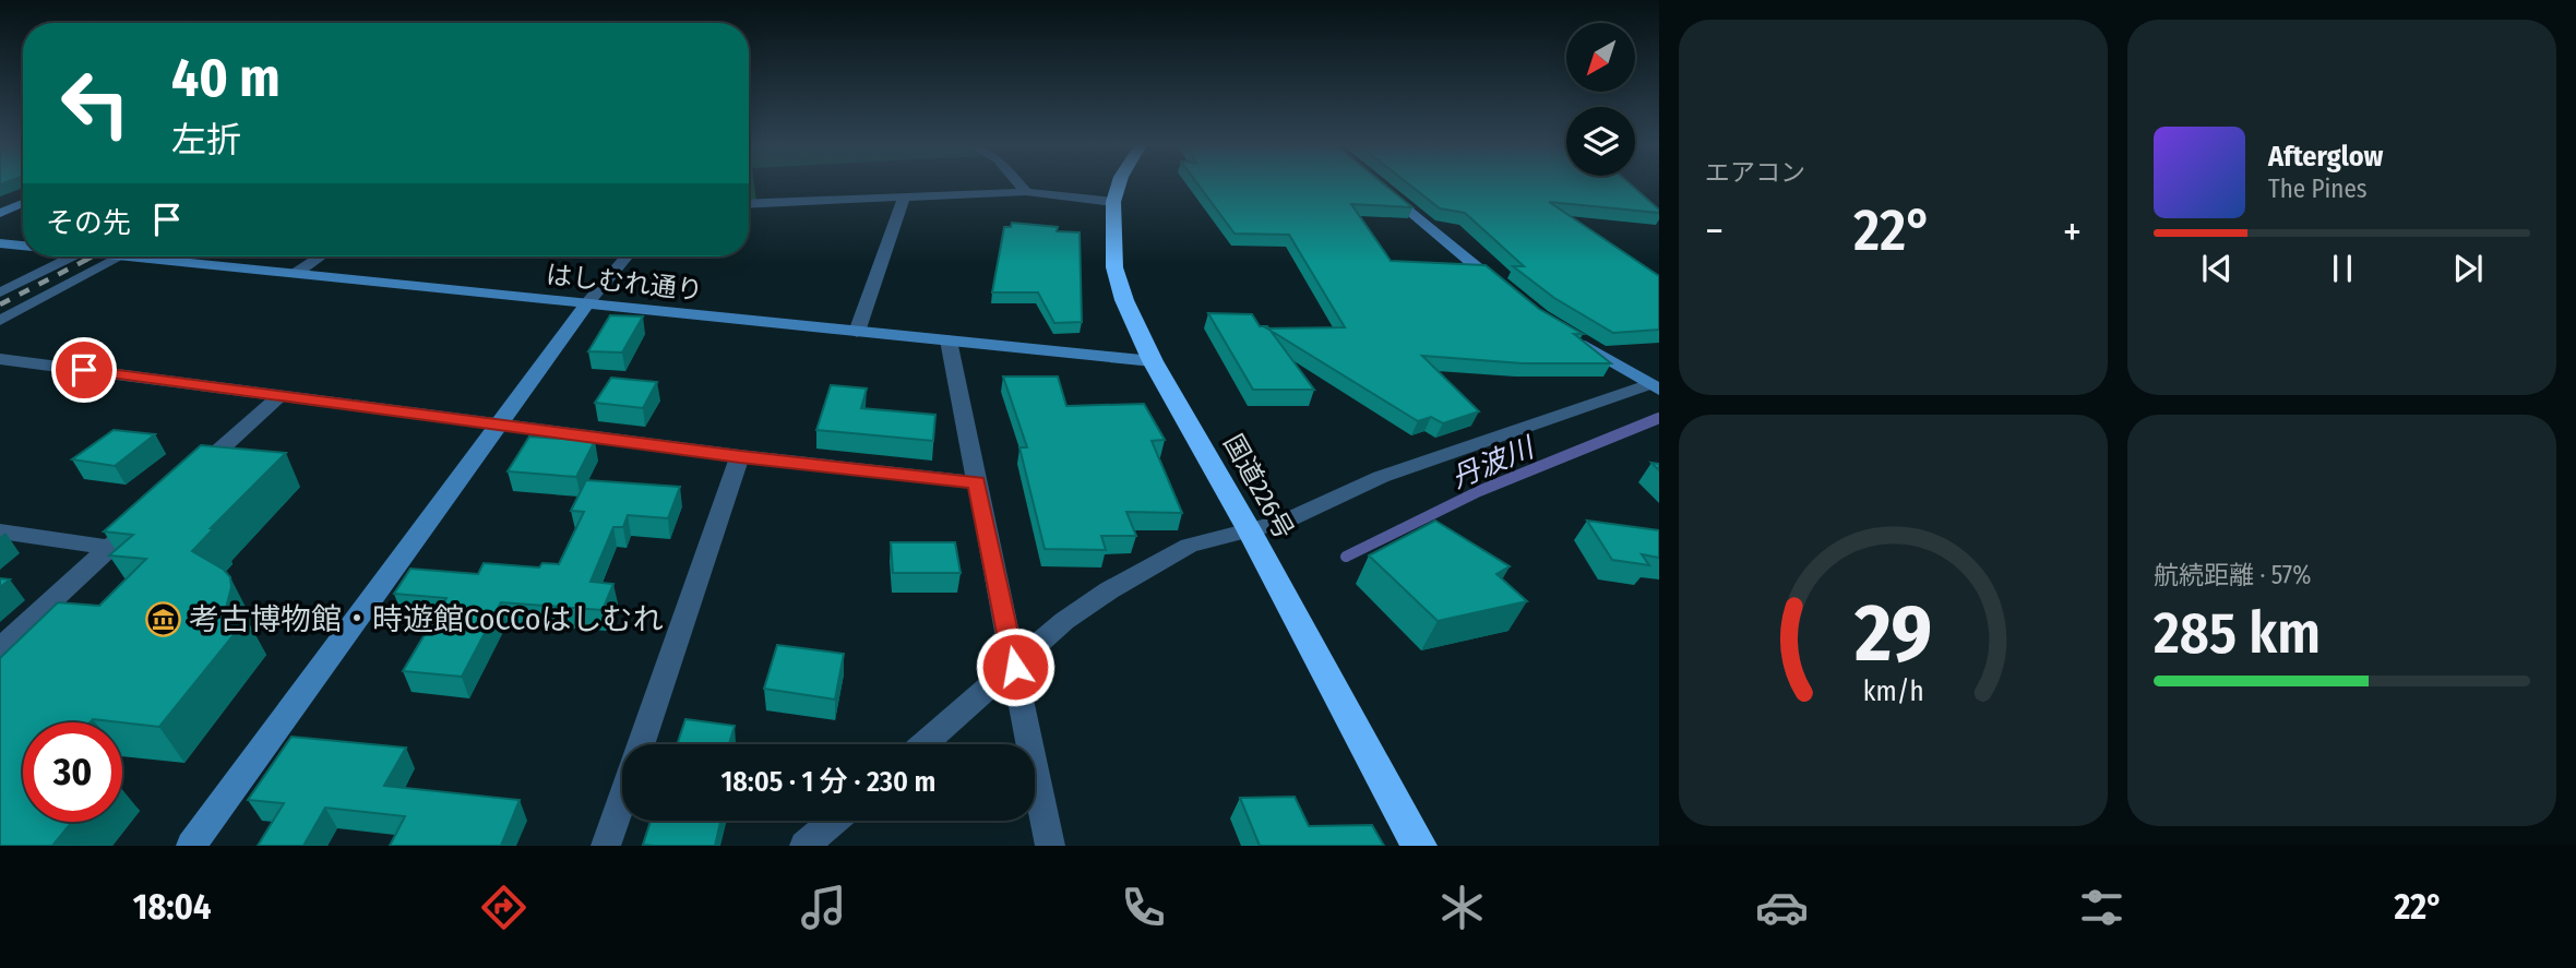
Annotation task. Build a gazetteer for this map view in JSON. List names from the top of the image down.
{
  "streets": {
    "highway": ["国道226号"],
    "street": ["はしむれ通り"]
  },
  "crossings": [
    ["はしむれ通り", "国道226号"]
  ],
  "water": ["丹波川"],
  "places": {
    "museum": ["考古博物館・時遊館CoCCoはしむれ"]
  },
  "north": "bottom left",
  "page": {
    "tile": [
      "エアコン",
      ["航続距離 · 57%", "285 km"]
    ],
    "turn": ["40 m", "左折"],
    "song": ["Afterglow", "The Pines"],
    "then": "その先",
    "heat": ["−", "22°", "+"],
    "limit": "30",
    "trip": "18:05 · 1 分 · 230 m",
    "tabs": ["18:04", "22°"],
    "gauge": ["29", "km/h"]
  }
}
